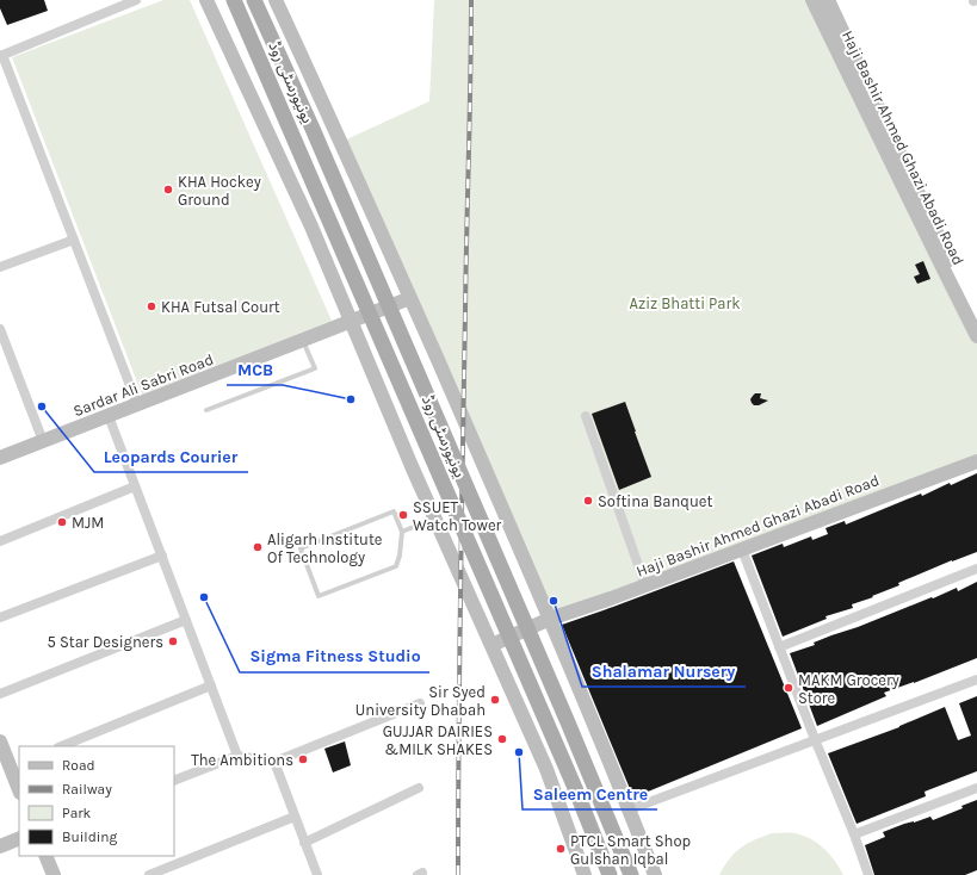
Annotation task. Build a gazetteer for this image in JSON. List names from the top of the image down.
{
  "streets": {
    "main road": ["یونیورسٹی روڈ"],
    "street": ["Haji Bashir Ahmed Ghazi Abadi Road", "Sardar Ali Sabri Road"]
  },
  "parks": ["Aziz Bhatti Park"],
  "places": [
    "KHA Hockey Ground",
    "KHA Futsal Court",
    "MCB",
    "Leopards Courier",
    "Softina Banquet",
    "SSUET Watch Tower",
    "MJM",
    "Aligarh Institute Of Technology",
    "Sigma Fitness Studio",
    "Shalamar Nursery",
    "5 Star Designers",
    "MAKM Grocery Store",
    "Sir Syed University Dhabah",
    "GUJJAR DAIRIES &MILK SHAKES",
    "Saleem Centre",
    "The Ambitions",
    "PTCL Smart Shop Gulshan Iqbal"
  ],
  "legend": [
    "Road",
    "Railway",
    "Park",
    "Building"
  ]
}
